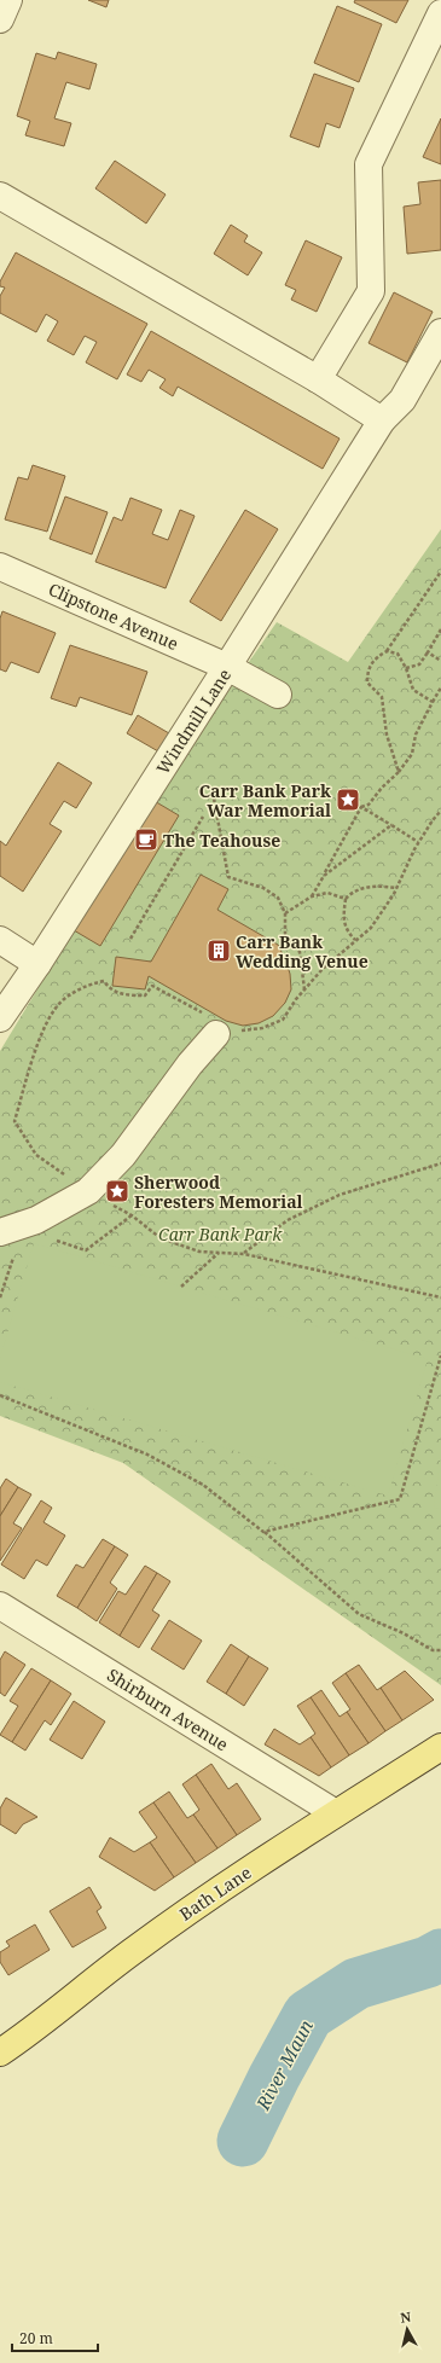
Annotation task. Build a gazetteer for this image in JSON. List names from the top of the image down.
{
  "streets": {
    "main road": ["Bath Lane"],
    "street": ["Clipstone Avenue", "Windmill Lane", "Shirburn Avenue"]
  },
  "crossings": [
    ["Clipstone Avenue", "Windmill Lane"],
    ["Shirburn Avenue", "Bath Lane"]
  ],
  "water": ["River Maun"],
  "parks": ["Carr Bank Park"],
  "places": {
    "place": ["Carr Bank Park War Memorial", "Sherwood Foresters Memorial"],
    "cafe": ["The Teahouse"],
    "building": ["Carr Bank Wedding Venue"]
  },
  "scale_bar": "20 m",
  "north": "top"
}
